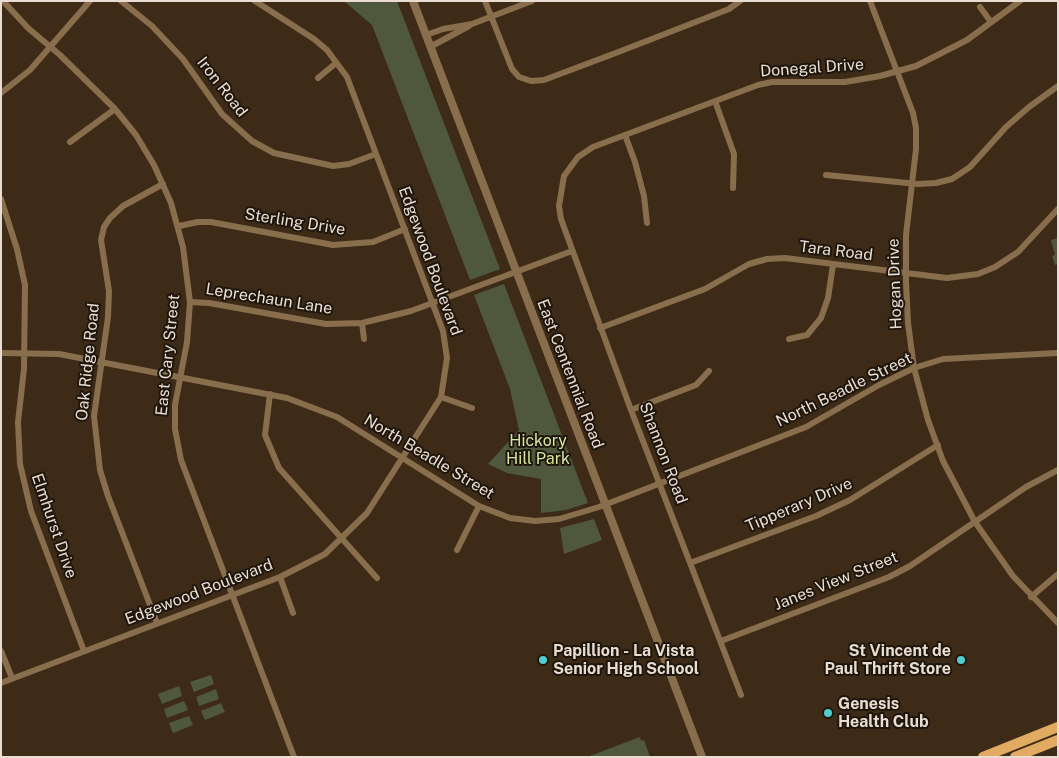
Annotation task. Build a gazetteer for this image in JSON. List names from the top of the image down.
{
  "streets": {
    "street": [
      "Donegal Drive",
      "Iron Road",
      "Sterling Drive",
      "Tara Road",
      "Edgewood Boulevard",
      "Hogan Drive",
      "Leprechaun Lane",
      "East Cary Street",
      "Oak Ridge Road",
      "East Centennial Road",
      "North Beadle Street",
      "Shannon Road",
      "Tipperary Drive",
      "Elmhurst Drive",
      "Janes View Street"
    ]
  },
  "crossings": [
    ["Donegal Drive", "Hogan Drive"],
    ["Donegal Drive", "Shannon Road"],
    ["Iron Road", "Edgewood Boulevard"],
    ["Sterling Drive", "Edgewood Boulevard"],
    ["Sterling Drive", "East Cary Street"],
    ["Tara Road", "Hogan Drive"],
    ["Tara Road", "Shannon Road"],
    ["Edgewood Boulevard", "Leprechaun Lane"],
    ["Edgewood Boulevard", "East Cary Street"],
    ["Edgewood Boulevard", "Oak Ridge Road"],
    ["Edgewood Boulevard", "North Beadle Street"],
    ["Edgewood Boulevard", "Elmhurst Drive"],
    ["Hogan Drive", "North Beadle Street"],
    ["Hogan Drive", "Tipperary Drive"],
    ["Hogan Drive", "Janes View Street"],
    ["Leprechaun Lane", "East Cary Street"],
    ["Leprechaun Lane", "East Centennial Road"],
    ["Leprechaun Lane", "Shannon Road"],
    ["East Cary Street", "Oak Ridge Road"],
    ["East Cary Street", "North Beadle Street"],
    ["Oak Ridge Road", "North Beadle Street"],
    ["East Centennial Road", "North Beadle Street"],
    ["North Beadle Street", "Shannon Road"],
    ["North Beadle Street", "Elmhurst Drive"],
    ["Shannon Road", "Tipperary Drive"],
    ["Shannon Road", "Janes View Street"]
  ],
  "parks": ["Hickory Hill Park"],
  "places": ["Papillion - La Vista Senior High School", "St Vincent de Paul Thrift Store", "Genesis Health Club"]
}
